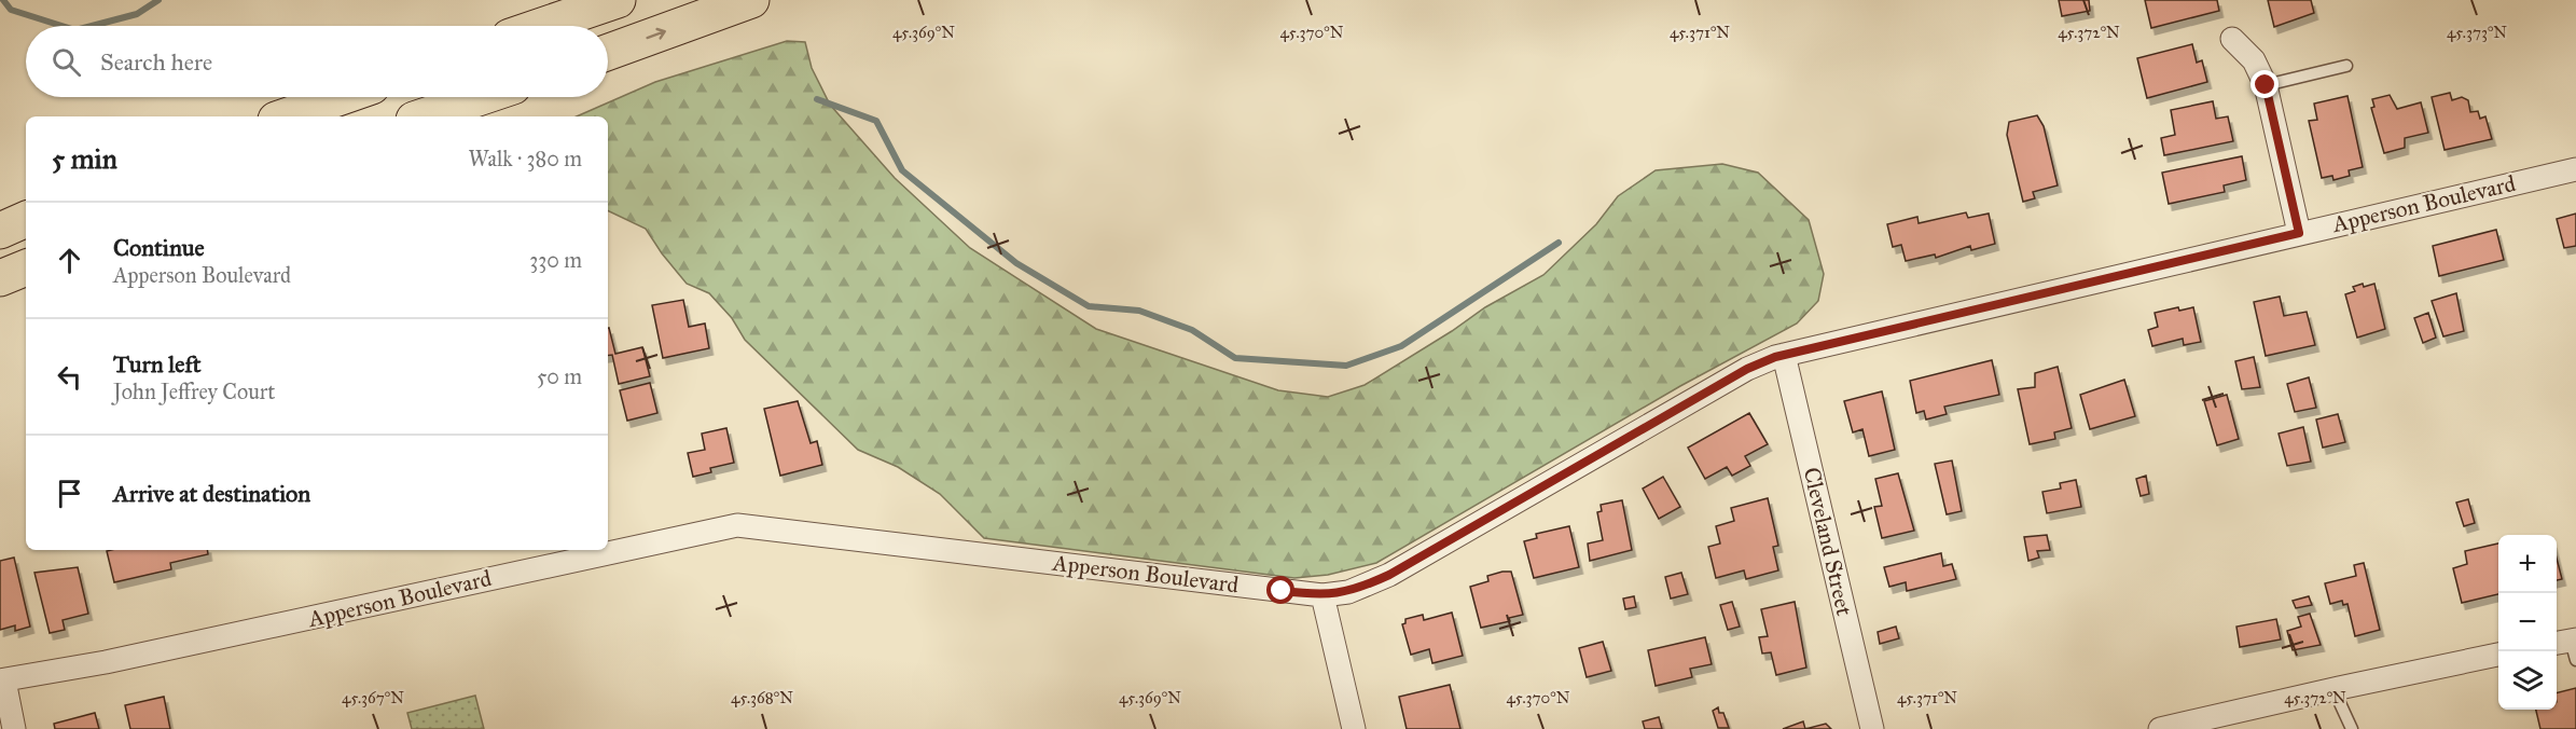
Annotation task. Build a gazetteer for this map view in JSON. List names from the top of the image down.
{
  "streets": {
    "street": ["Apperson Boulevard", "Cleveland Street"]
  },
  "crossings": [
    ["Apperson Boulevard", "Cleveland Street"]
  ],
  "page": {
    "search": "Search here",
    "heading": ["5 min", "Walk · 380 m"],
    "list": [
      ["Continue", "Apperson Boulevard", "330 m"],
      ["Turn left", "John Jeffrey Court", "50 m"],
      "Arrive at destination"
    ],
    "map_buttons": ["+", "−"]
  },
  "coordinates": [
    "45.369°N",
    "45.370°N",
    "45.371°N",
    "45.372°N",
    "45.373°N",
    "45.367°N",
    "45.368°N"
  ]
}
